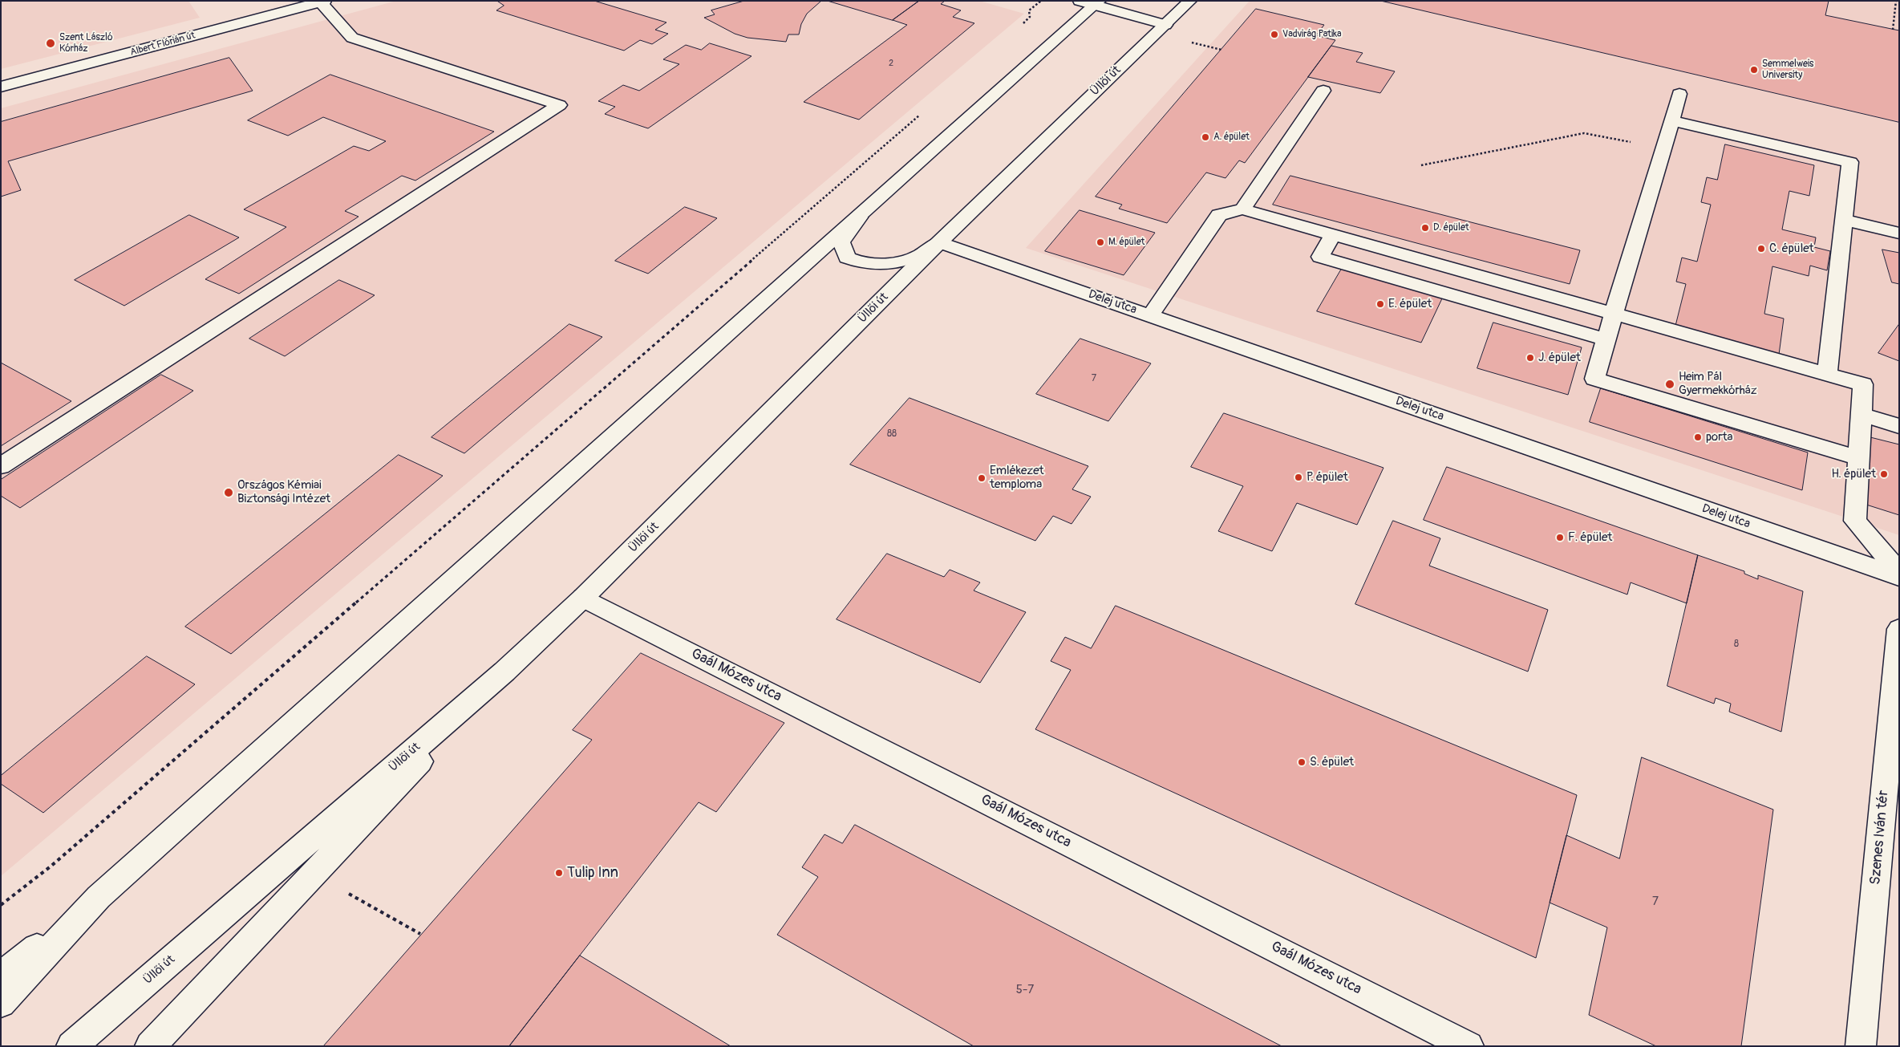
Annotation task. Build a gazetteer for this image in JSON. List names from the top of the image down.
{
  "streets": {
    "main road": [
      "Albert Flórián út",
      "Üllői út",
      "Delej utca",
      "Gaál Mózes utca",
      "Szenes Iván tér"
    ]
  },
  "crossings": [
    ["Üllői út", "Delej utca"],
    ["Üllői út", "Gaál Mózes utca"]
  ],
  "places": [
    "Vadvirág Patika",
    "Szent László Kórház",
    "Semmelweis University",
    "A. épület",
    "D. épület",
    "M. épület",
    "C. épület",
    "E. épület",
    "J. épület",
    "Heim Pál Gyermekkórház",
    "porta",
    "H. épület",
    "P. épület",
    "Emlékezet temploma",
    "Országos Kémiai Biztonsági Intézet",
    "F. épület",
    "S. épület",
    "Tulip Inn"
  ],
  "house_numbers": [
    "2",
    "7",
    "88",
    "8",
    "7",
    "5-7"
  ]
}
